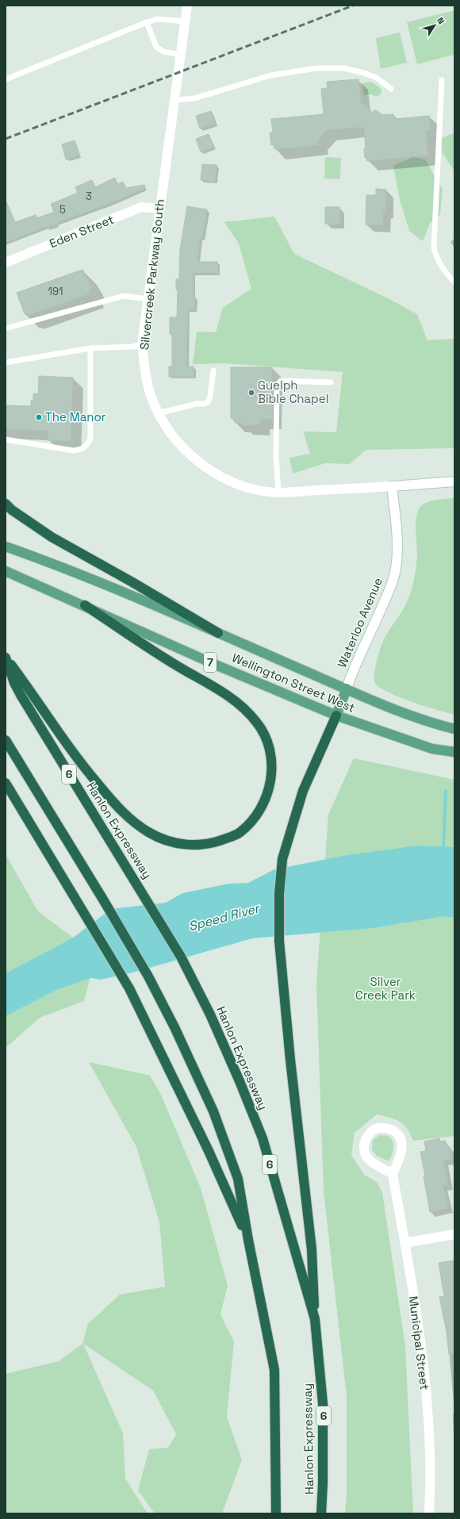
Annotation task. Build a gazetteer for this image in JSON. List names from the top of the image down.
{
  "streets": {
    "highway": ["6", "Hanlon Expressway"],
    "main road": ["Waterloo Avenue", "7", "Wellington Street West"],
    "street": ["Eden Street", "Silvercreek Parkway South", "Municipal Street"]
  },
  "crossings": [
    ["Eden Street", "Silvercreek Parkway South"],
    ["Silvercreek Parkway South", "Waterloo Avenue"],
    ["Waterloo Avenue", "Wellington Street West"]
  ],
  "water": ["Speed River"],
  "parks": ["Silver Creek Park"],
  "places": ["Guelph Bible Chapel", "The Manor"],
  "house_numbers": ["3", "5", "191"],
  "north": "top right"
}
